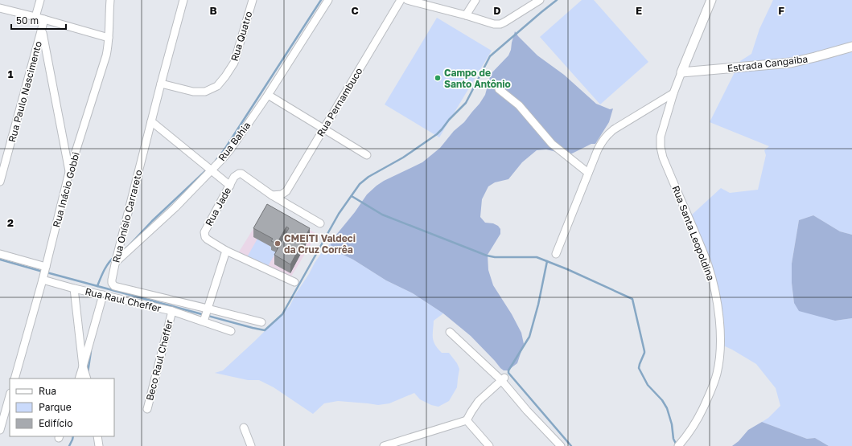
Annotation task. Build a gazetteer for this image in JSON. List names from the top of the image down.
{
  "streets": {
    "street": [
      "Rua Quatro",
      "Estrada Cangaiba",
      "Rua Paulo Nascimento",
      "Rua Pernambuco",
      "Rua Bahia",
      "Rua Inácio Gobbi",
      "Rua Jade",
      "Rua Onísio Carrareto",
      "Rua Santa Leopoldina",
      "Rua Raul Cheffer",
      "Beco Raul Cheffer"
    ]
  },
  "crossings": [
    ["Rua Quatro", "Rua Onísio Carrareto"],
    ["Estrada Cangaiba", "Rua Santa Leopoldina"],
    ["Rua Pernambuco", "Rua Jade"],
    ["Rua Bahia", "Rua Onísio Carrareto"],
    ["Rua Inácio Gobbi", "Rua Raul Cheffer"],
    ["Rua Raul Cheffer", "Beco Raul Cheffer"]
  ],
  "places": ["Campo de Santo Antônio", "CMEITI Valdeci da Cruz Corrêa"],
  "legend": ["Rua", "Parque", "Edifício"],
  "scale_bar": "50 m",
  "grid": {
    "columns": [
      "B",
      "C",
      "D",
      "E",
      "F"
    ],
    "rows": ["1", "2"]
  }
}
